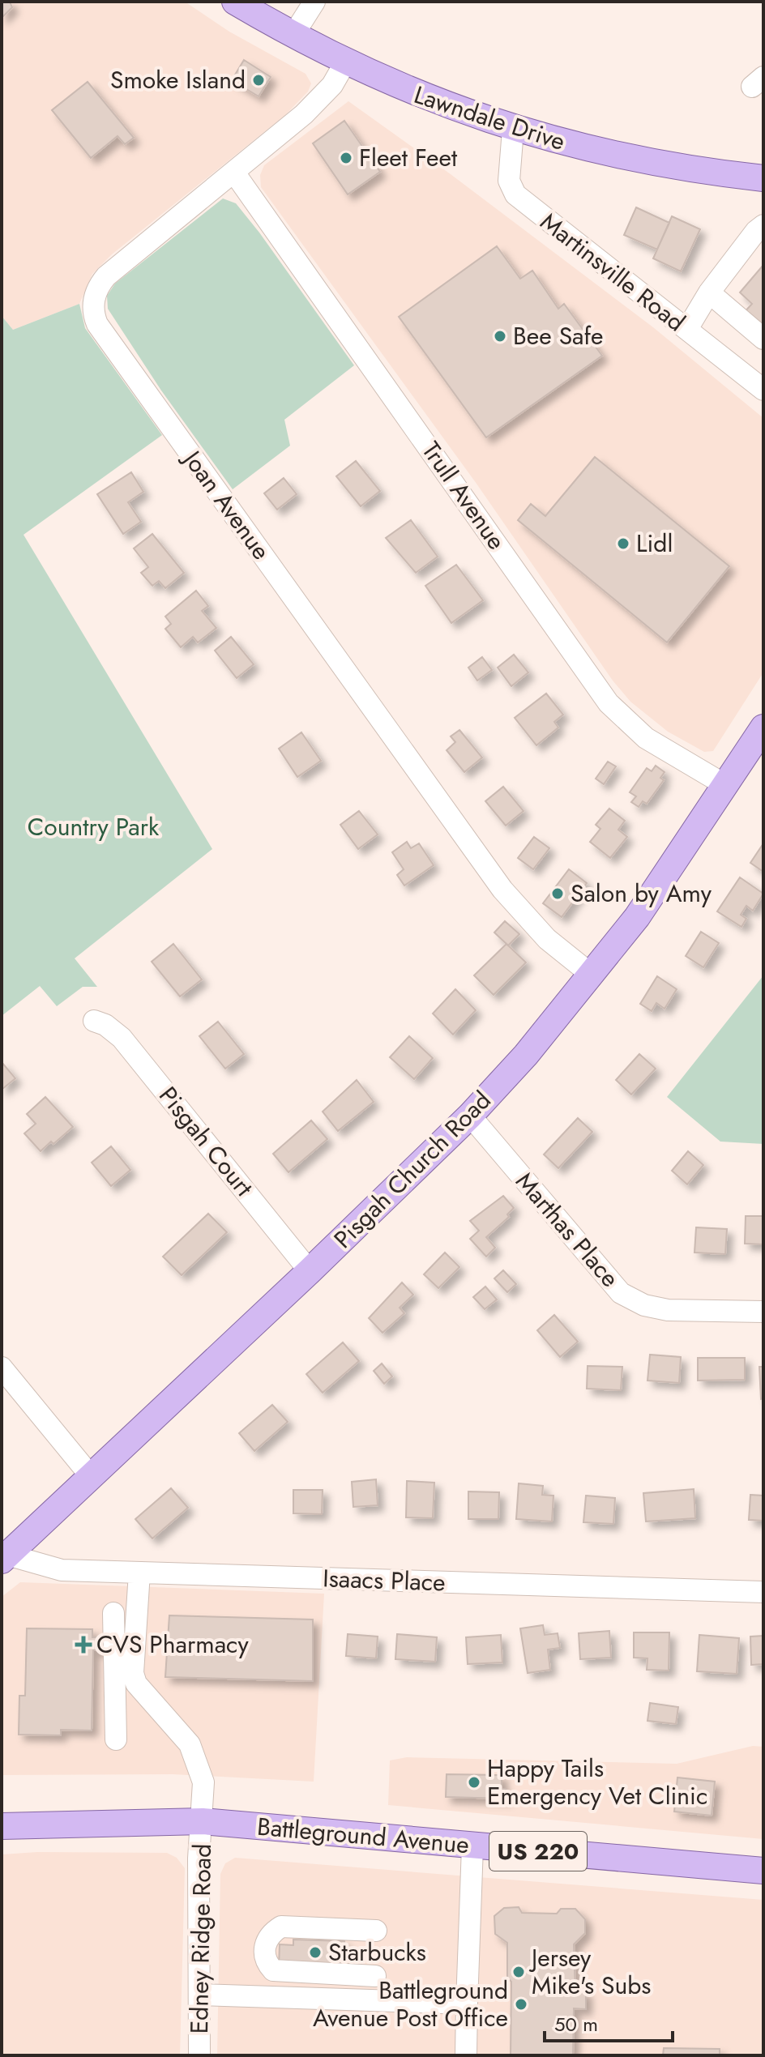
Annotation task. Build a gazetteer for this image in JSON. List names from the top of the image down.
{
  "streets": {
    "main road": [
      "Lawndale Drive",
      "Pisgah Church Road",
      "Battleground Avenue",
      "US 220"
    ],
    "street": [
      "Martinsville Road",
      "Trull Avenue",
      "Joan Avenue",
      "Pisgah Court",
      "Marthas Place",
      "Isaacs Place",
      "Edney Ridge Road"
    ]
  },
  "crossings": [
    ["Lawndale Drive", "Martinsville Road"],
    ["Lawndale Drive", "Joan Avenue"],
    ["Trull Avenue", "Joan Avenue"],
    ["Trull Avenue", "Pisgah Church Road"],
    ["Joan Avenue", "Pisgah Church Road"],
    ["Pisgah Court", "Pisgah Church Road"],
    ["Pisgah Church Road", "Marthas Place"],
    ["Pisgah Church Road", "Isaacs Place"],
    ["Isaacs Place", "Edney Ridge Road"],
    ["Battleground Avenue", "Edney Ridge Road"]
  ],
  "parks": ["Country Park"],
  "places": {
    "other": [
      "Smoke Island",
      "Fleet Feet",
      "Bee Safe",
      "Lidl",
      "Salon by Amy",
      "Happy Tails Emergency Vet Clinic",
      "Starbucks",
      "Jersey Mike's Subs",
      "Battleground Avenue Post Office"
    ],
    "health": ["CVS Pharmacy"]
  },
  "scale_bar": "50 m"
}
